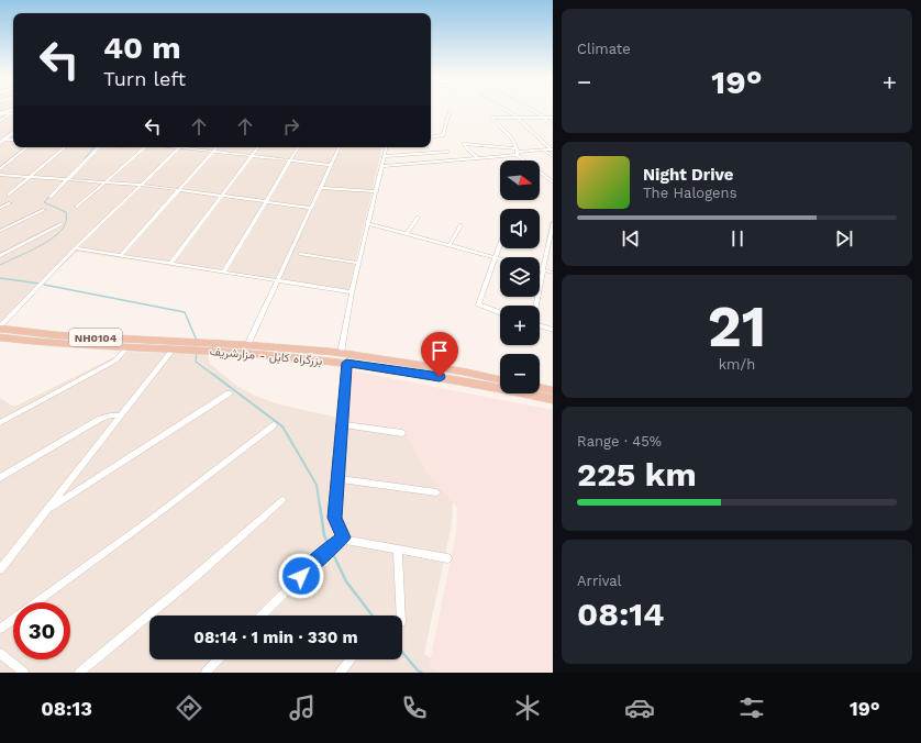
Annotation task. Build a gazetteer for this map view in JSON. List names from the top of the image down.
{
  "streets": {
    "highway": ["NH0104", "بزرگراه کابل - مزارشریف"]
  },
  "crossings": [
    ["NH0104", "بزرگراه کابل - مزارشریف"]
  ],
  "north": "right",
  "page": {
    "tile": [
      "Climate",
      ["21", "km/h"],
      ["Range · 45%", "225 km"],
      ["Arrival", "08:14"]
    ],
    "turn": ["40 m", "Turn left"],
    "heat": ["−", "19°", "+"],
    "song": ["Night Drive", "The Halogens"],
    "map_buttons": ["+", "−"],
    "limit": "30",
    "trip": "08:14 · 1 min · 330 m",
    "tabs": ["08:13", "19°"]
  }
}
